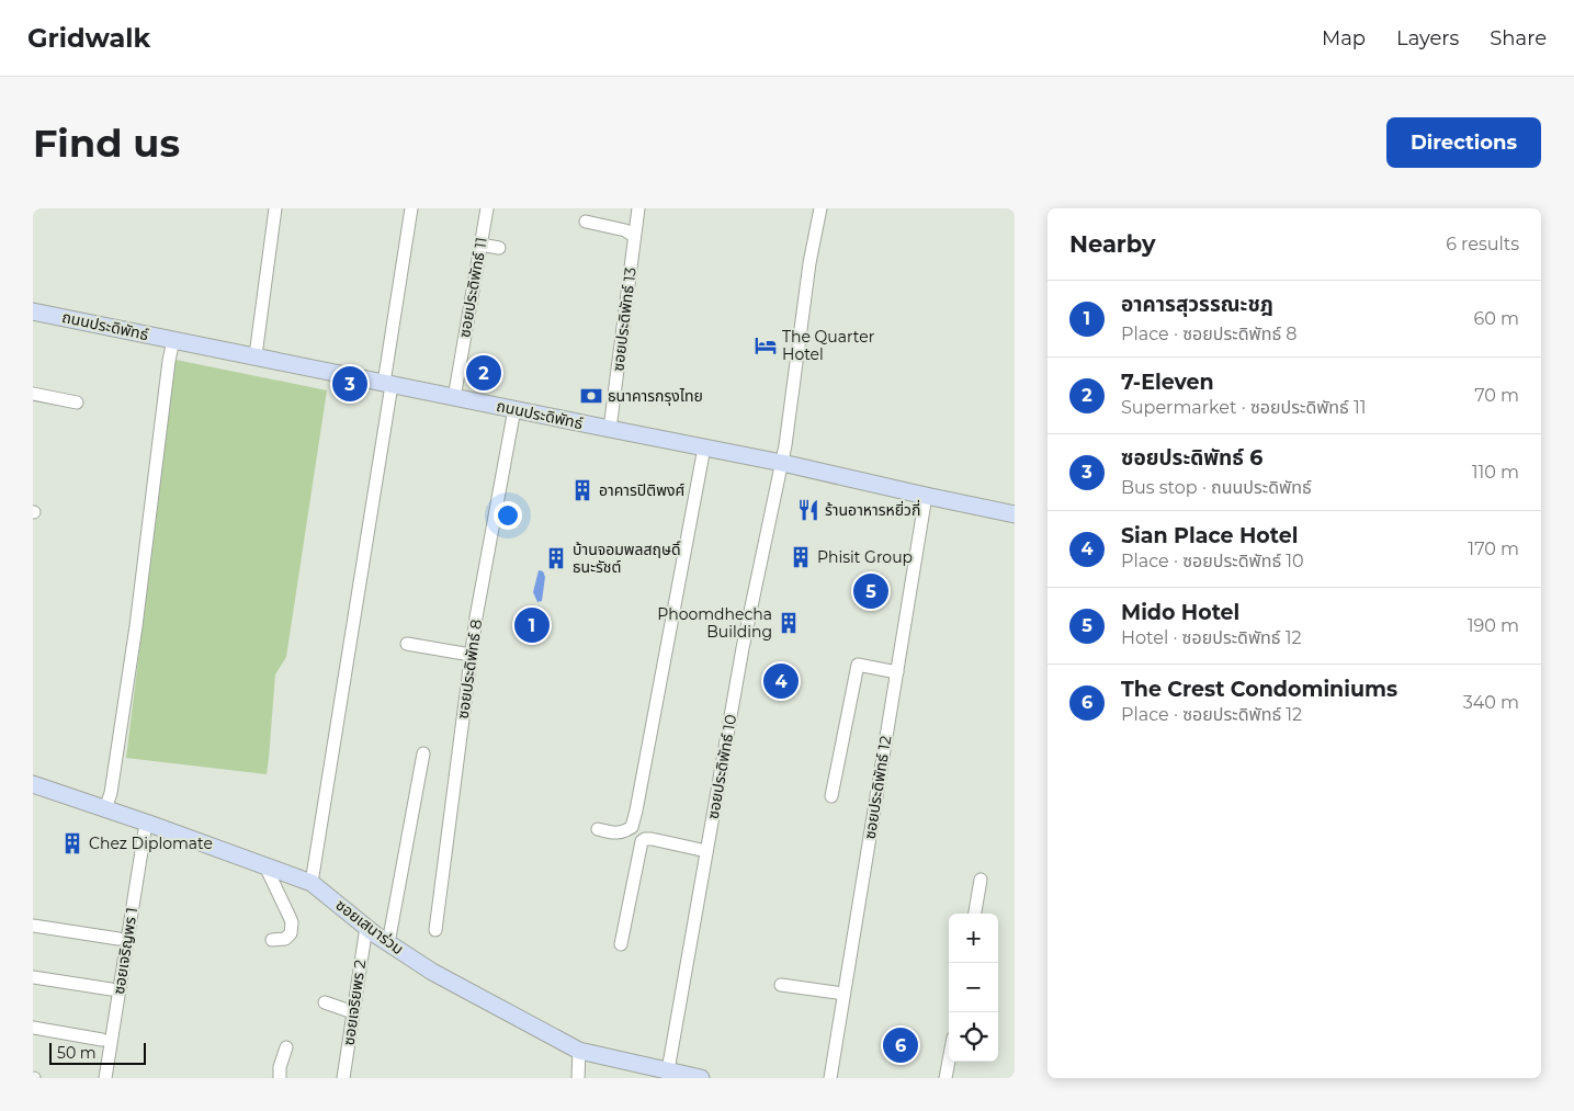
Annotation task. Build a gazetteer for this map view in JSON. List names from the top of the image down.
{
  "streets": {
    "main road": ["ถนนประดิพัทธ์", "ซอยเสนาร่วม"],
    "street": [
      "ซอยประดิพัทธ์ 11",
      "ซอยประดิพัทธ์ 13",
      "ซอยประดิพัทธ์ 8",
      "ซอยประดิพัทธ์ 10",
      "ซอยประดิพัทธ์ 12",
      "ซอยเจริญพร 1",
      "ซอยเจริยพร 2"
    ]
  },
  "crossings": [
    ["ซอยประดิพัทธ์ 11", "ถนนประดิพัทธ์"],
    ["ซอยประดิพัทธ์ 13", "ถนนประดิพัทธ์"],
    ["ถนนประดิพัทธ์", "ซอยประดิพัทธ์ 8"],
    ["ถนนประดิพัทธ์", "ซอยประดิพัทธ์ 10"],
    ["ถนนประดิพัทธ์", "ซอยประดิพัทธ์ 12"],
    ["ซอยประดิพัทธ์ 10", "ซอยเสนาร่วม"],
    ["ซอยเสนาร่วม", "ซอยเจริญพร 1"],
    ["ซอยเสนาร่วม", "ซอยเจริยพร 2"]
  ],
  "places": {
    "hotel": ["The Quarter Hotel"],
    "bank": ["ธนาคารกรุงไทย"],
    "building": [
      "อาคารปิติพงศ์",
      "Phisit Group",
      "บ้านจอมพลสฤษดิ์ ธนะรัชต์",
      "Phoomdhecha Building",
      "Chez Diplomate"
    ],
    "restaurant": ["ร้านอาหารหยิ่วกี่"]
  },
  "scale_bar": "50 m",
  "page": {
    "header": "Gridwalk",
    "nav": ["Map", "Layers", "Share"],
    "buttons": "Directions",
    "title": "Find us",
    "heading": ["Nearby", "6 results"],
    "list": [
      {
        "mark": "1",
        "name": "อาคารสุวรรณะชฎ",
        "note": "Place · ซอยประดิพัทธ์ 8",
        "value": "60 m"
      },
      {
        "mark": "2",
        "name": "7-Eleven",
        "note": "Supermarket · ซอยประดิพัทธ์ 11",
        "value": "70 m"
      },
      {
        "mark": "3",
        "name": "ซอยประดิพัทธ์ 6",
        "note": "Bus stop · ถนนประดิพัทธ์",
        "value": "110 m"
      },
      {
        "mark": "4",
        "name": "Sian Place Hotel",
        "note": "Place · ซอยประดิพัทธ์ 10",
        "value": "170 m"
      },
      {
        "mark": "5",
        "name": "Mido Hotel",
        "note": "Hotel · ซอยประดิพัทธ์ 12",
        "value": "190 m"
      },
      {
        "mark": "6",
        "name": "The Crest Condominiums",
        "note": "Place · ซอยประดิพัทธ์ 12",
        "value": "340 m"
      }
    ],
    "pins": [
      "2",
      "3",
      "5",
      "1",
      "4",
      "6"
    ],
    "map_buttons": ["+", "−"],
    "scale": "50 m"
  }
}
